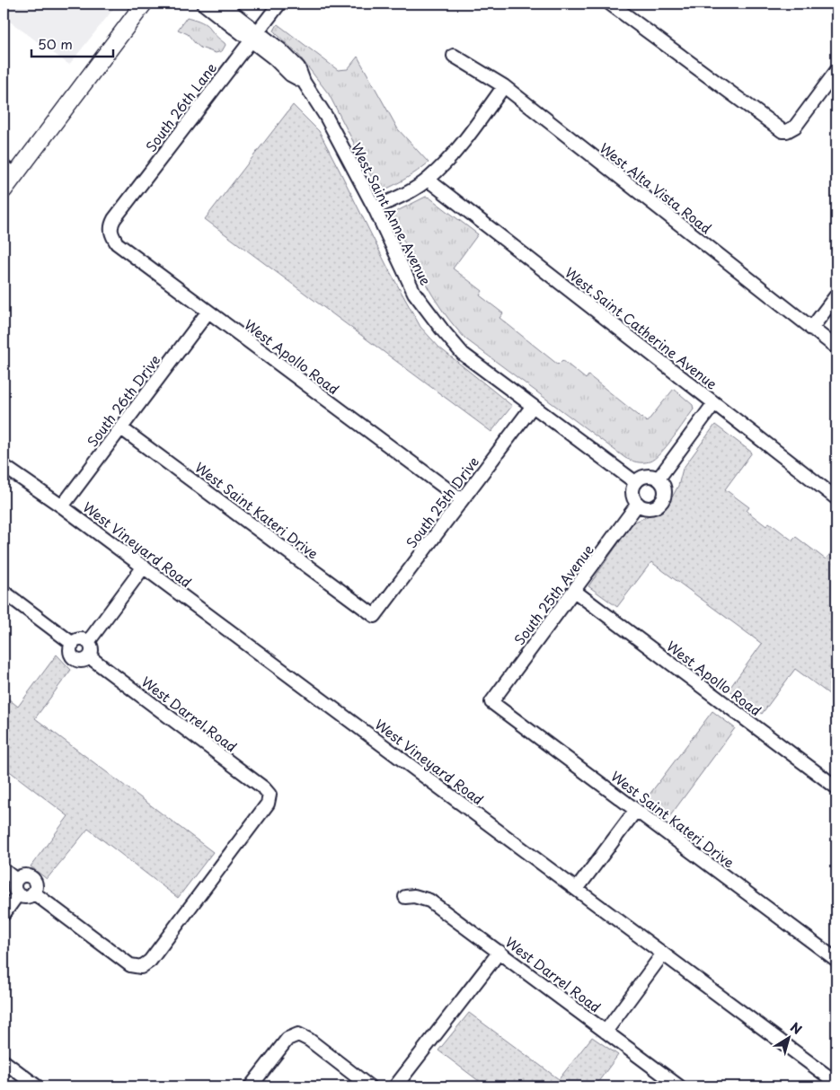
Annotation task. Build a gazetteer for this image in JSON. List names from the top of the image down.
{
  "streets": {
    "street": [
      "South 26th Lane",
      "West Alta Vista Road",
      "West Saint Anne Avenue",
      "West Saint Catherine Avenue",
      "West Apollo Road",
      "South 26th Drive",
      "South 25th Drive",
      "West Saint Kateri Drive",
      "West Vineyard Road",
      "South 25th Avenue",
      "West Darrel Road"
    ]
  },
  "crossings": [
    ["South 26th Lane", "West Saint Anne Avenue"],
    ["South 26th Lane", "West Apollo Road"],
    ["West Saint Anne Avenue", "South 25th Drive"],
    ["West Saint Anne Avenue", "South 25th Avenue"],
    ["West Apollo Road", "South 26th Drive"],
    ["West Apollo Road", "South 25th Drive"],
    ["West Apollo Road", "South 25th Avenue"],
    ["South 26th Drive", "West Saint Kateri Drive"],
    ["South 26th Drive", "West Vineyard Road"],
    ["South 25th Drive", "West Saint Kateri Drive"],
    ["West Saint Kateri Drive", "South 25th Avenue"]
  ],
  "scale_bar": "50 m",
  "north": "top right"
}
